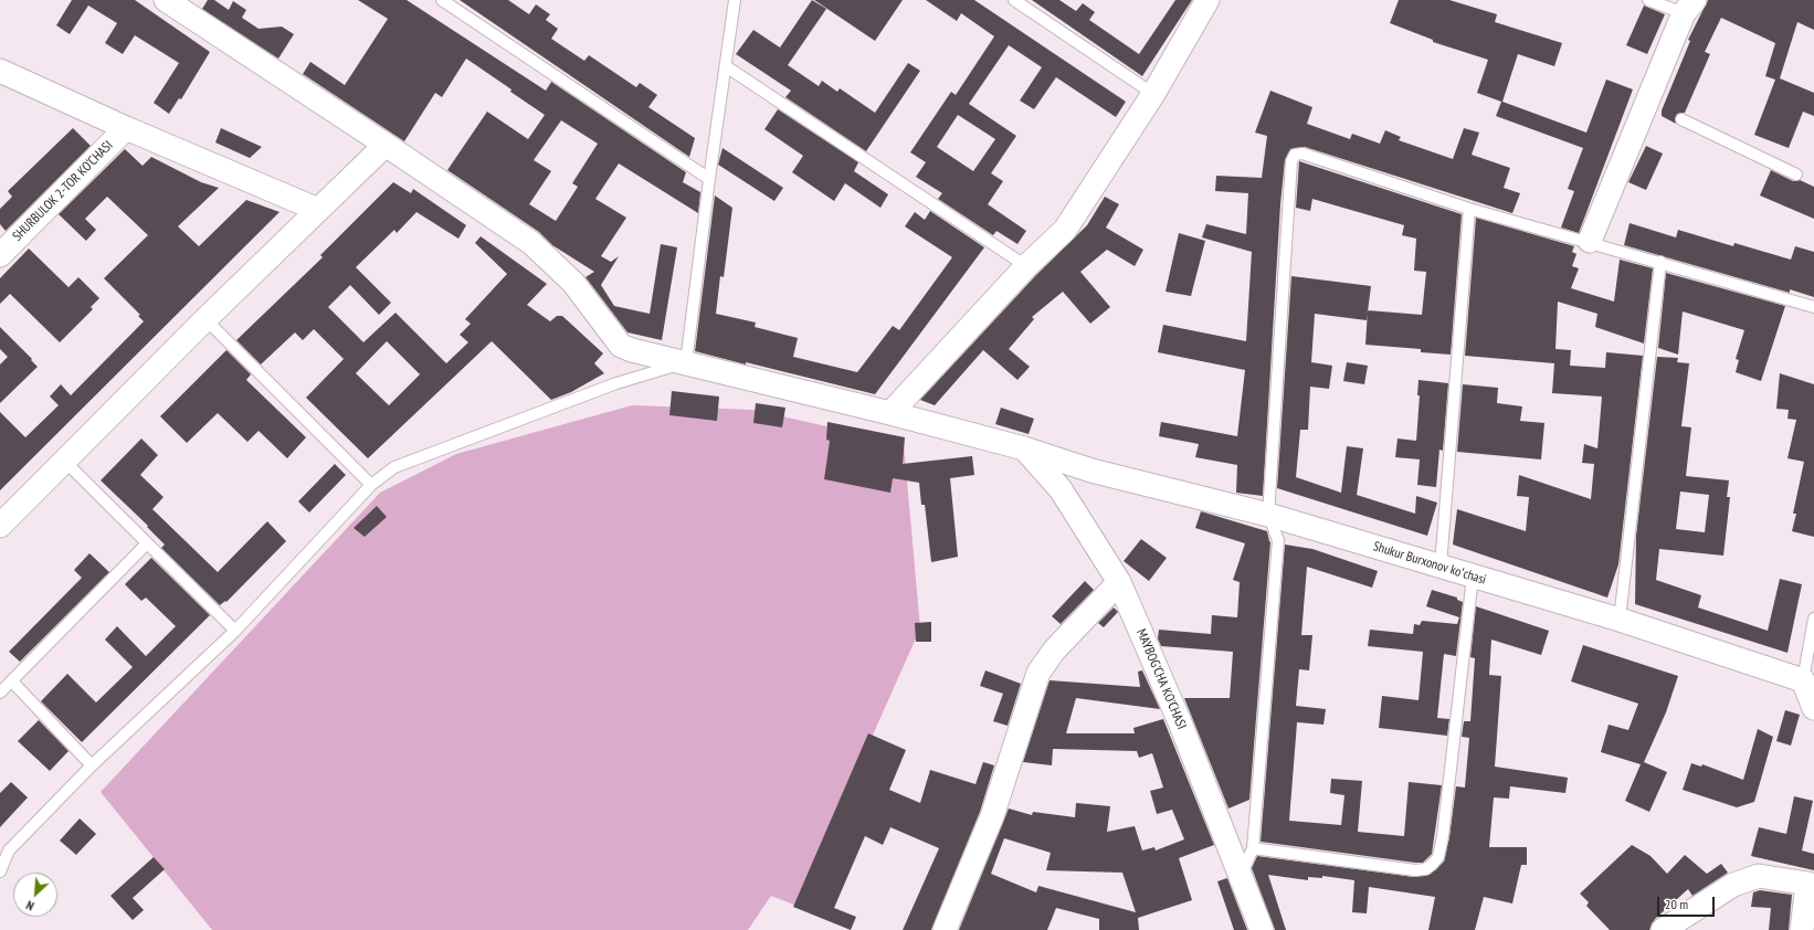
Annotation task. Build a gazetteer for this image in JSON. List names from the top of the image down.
{
  "streets": {
    "street": ["SHURBULOK 2-TOR KO‘CHASI", "Shukur Burxonov koʻchasi", "MAYBOG'CHA KO'CHASI"]
  },
  "crossings": [
    ["Shukur Burxonov koʻchasi", "MAYBOG'CHA KO'CHASI"]
  ],
  "scale_bar": "20 m",
  "north": "bottom left"
}
